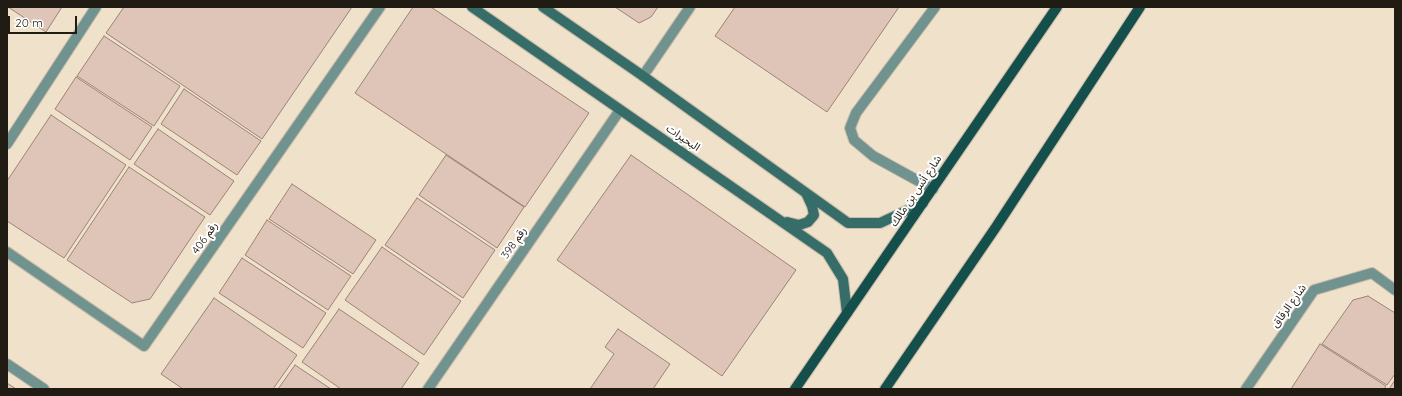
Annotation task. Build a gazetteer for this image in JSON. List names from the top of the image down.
{
  "streets": {
    "main road": ["شارع أنس بن مالك"],
    "street": [
      "البحيرات",
      "رقم 406",
      "رقم 398",
      "شارع الرقاق"
    ]
  },
  "crossings": [
    ["البحيرات", "شارع أنس بن مالك"],
    ["البحيرات", "رقم 398"]
  ],
  "scale_bar": "20 m"
}
